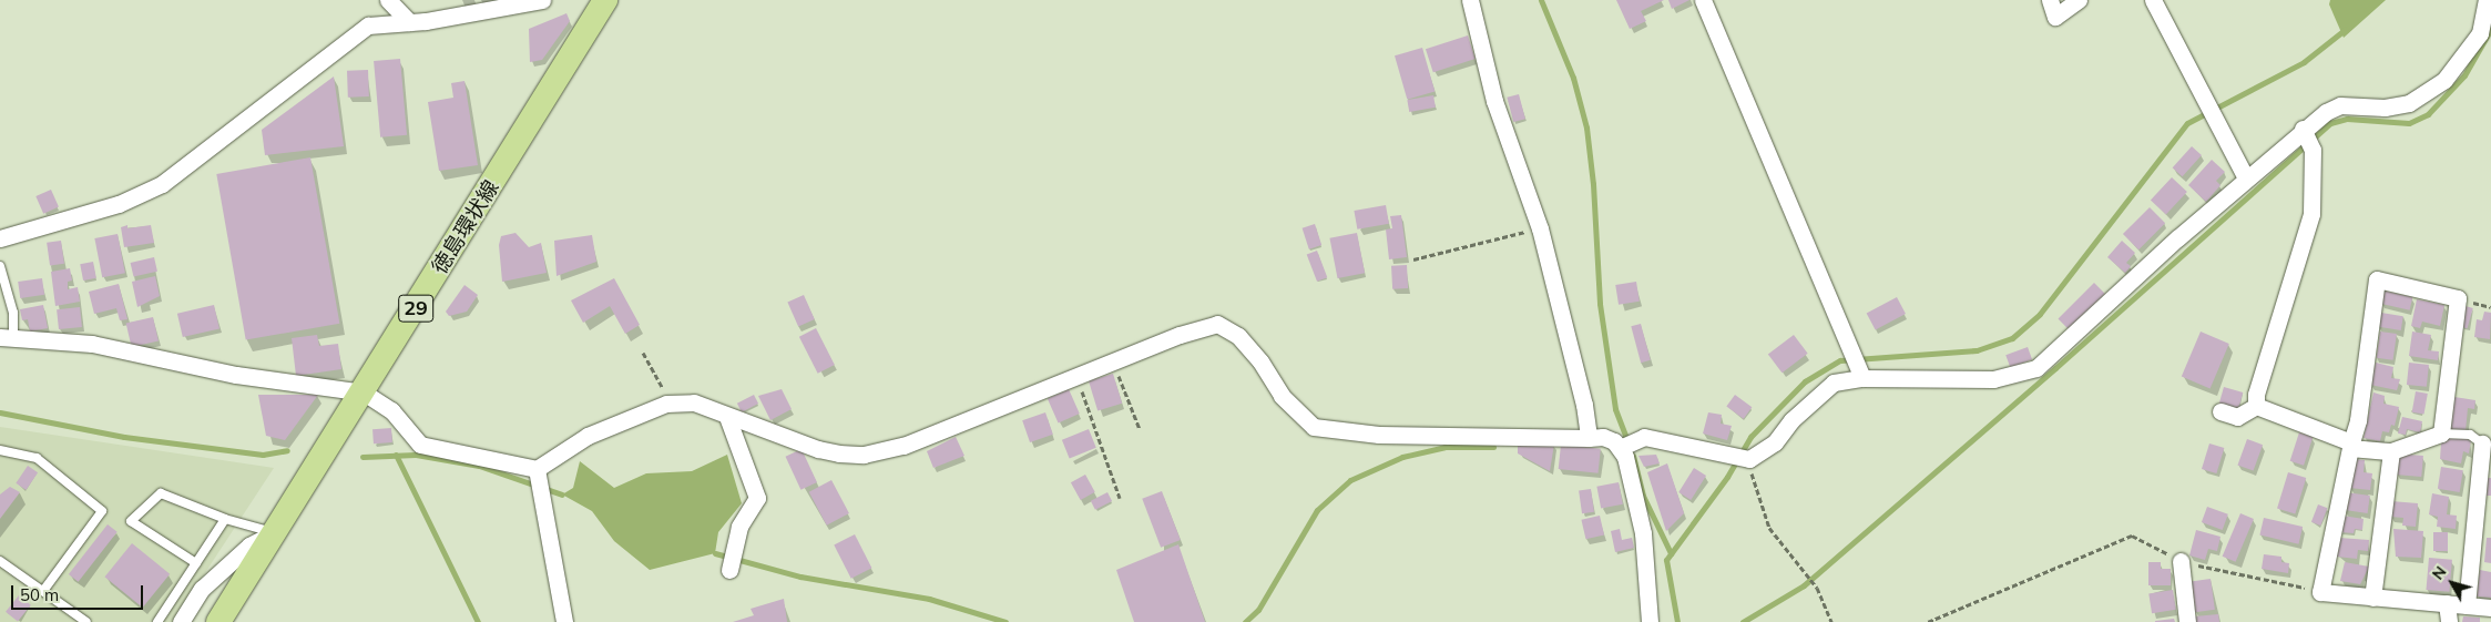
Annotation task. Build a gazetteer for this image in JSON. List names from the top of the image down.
{
  "streets": {
    "main road": ["徳島環状線", "29"]
  },
  "scale_bar": "50 m",
  "north": "top left"
}
